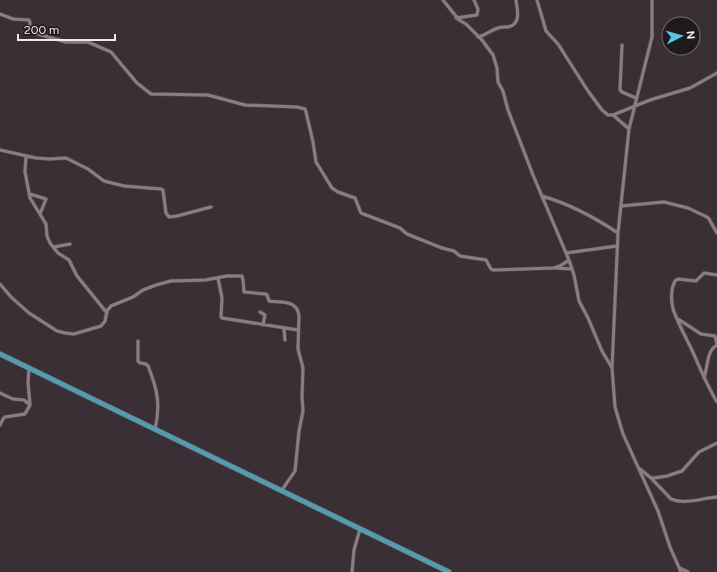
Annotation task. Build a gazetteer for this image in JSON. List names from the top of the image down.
{
  "scale_bar": "200 m",
  "north": "right"
}
